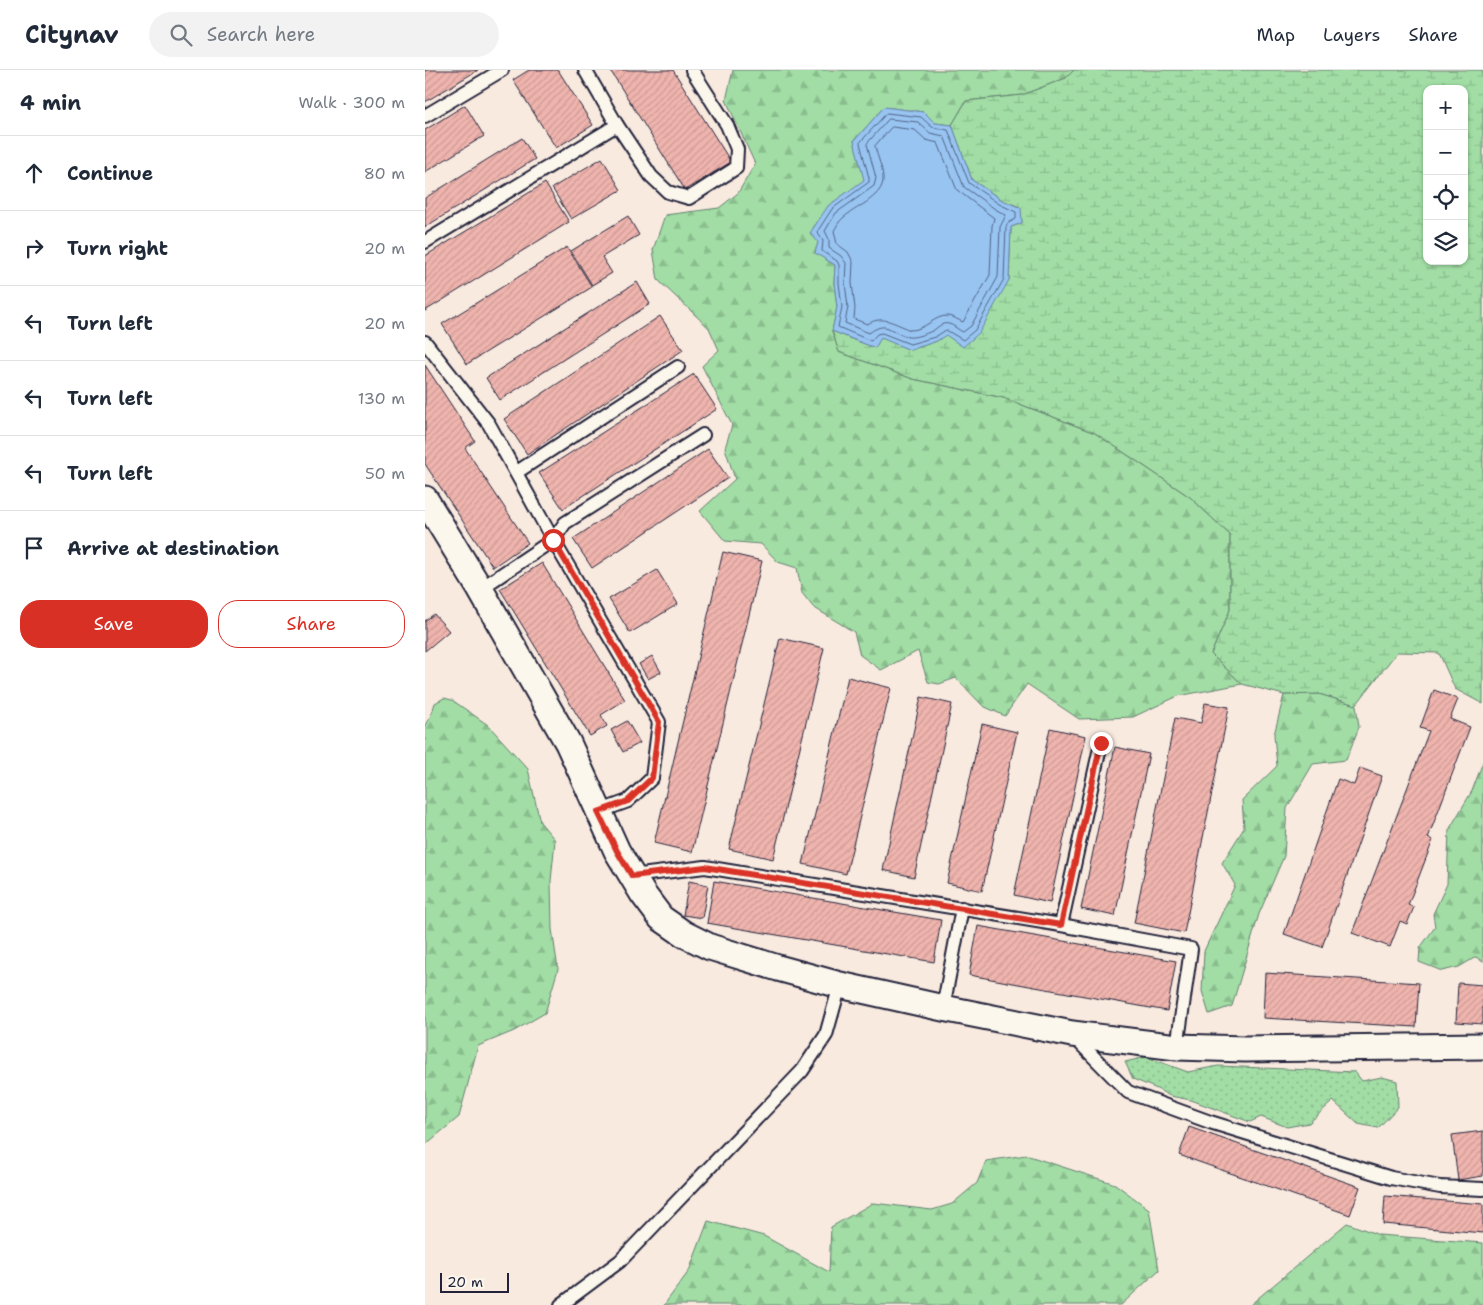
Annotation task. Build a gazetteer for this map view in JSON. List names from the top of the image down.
{
  "scale_bar": "20 m",
  "page": {
    "header": "Citynav",
    "search": "Search here",
    "nav": ["Map", "Layers", "Share"],
    "heading": ["4 min", "Walk · 300 m"],
    "map_buttons": ["+", "−"],
    "list": [
      ["Continue", "80 m"],
      ["Turn right", "20 m"],
      ["Turn left", "20 m"],
      ["Turn left", "130 m"],
      ["Turn left", "50 m"],
      "Arrive at destination"
    ],
    "buttons": ["Save", "Share"],
    "scale": "20 m"
  }
}
